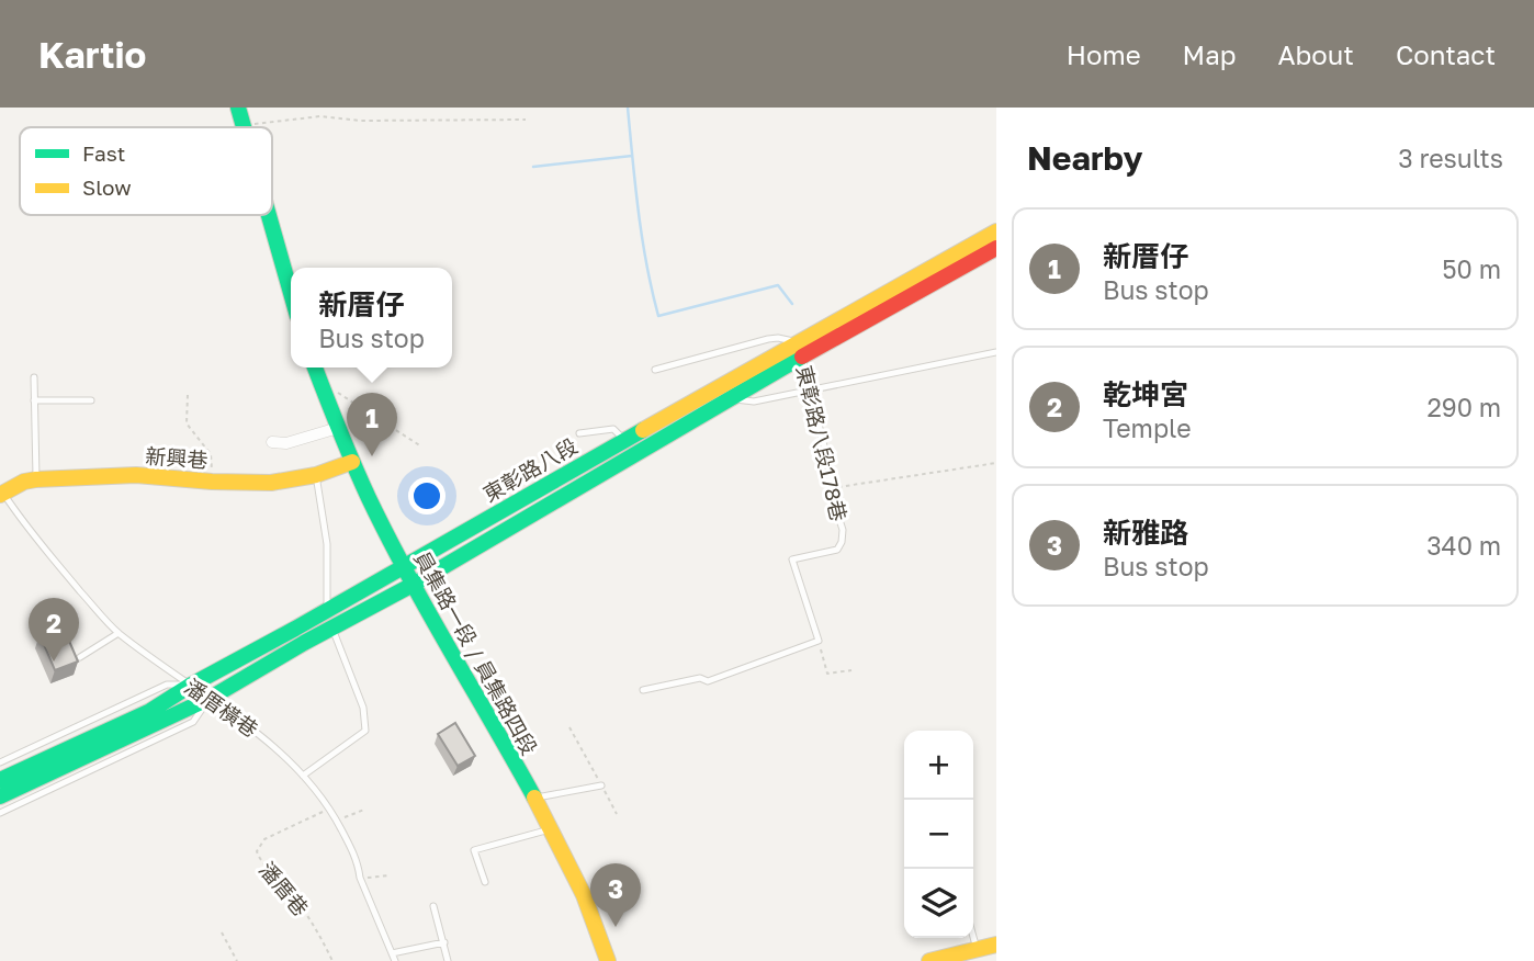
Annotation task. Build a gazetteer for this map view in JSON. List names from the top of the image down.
{
  "streets": {
    "street": ["新興巷", "東彰路八段", "員集路一段 / 員集路四段"],
    "lane": ["東彰路八段178巷", "潘厝橫巷"],
    "path": ["潘厝巷"]
  },
  "crossings": [
    ["東彰路八段178巷", "東彰路八段"],
    ["新興巷", "員集路一段 / 員集路四段"],
    ["新興巷", "潘厝橫巷"],
    ["東彰路八段", "員集路一段 / 員集路四段"],
    ["東彰路八段", "潘厝橫巷"],
    ["潘厝橫巷", "潘厝巷"]
  ],
  "legend": ["Fast", "Slow"],
  "page": {
    "header": "Kartio",
    "nav": [
      "Home",
      "Map",
      "About",
      "Contact"
    ],
    "heading": ["Nearby", "3 results"],
    "list": [
      {
        "mark": "1",
        "name": "新厝仔",
        "note": "Bus stop",
        "value": "50 m"
      },
      {
        "mark": "2",
        "name": "乾坤宮",
        "note": "Temple",
        "value": "290 m"
      },
      {
        "mark": "3",
        "name": "新雅路",
        "note": "Bus stop",
        "value": "340 m"
      }
    ],
    "popup": ["新厝仔", "Bus stop"],
    "pins": ["1", "2", "3"],
    "map_buttons": ["+", "−"]
  }
}
